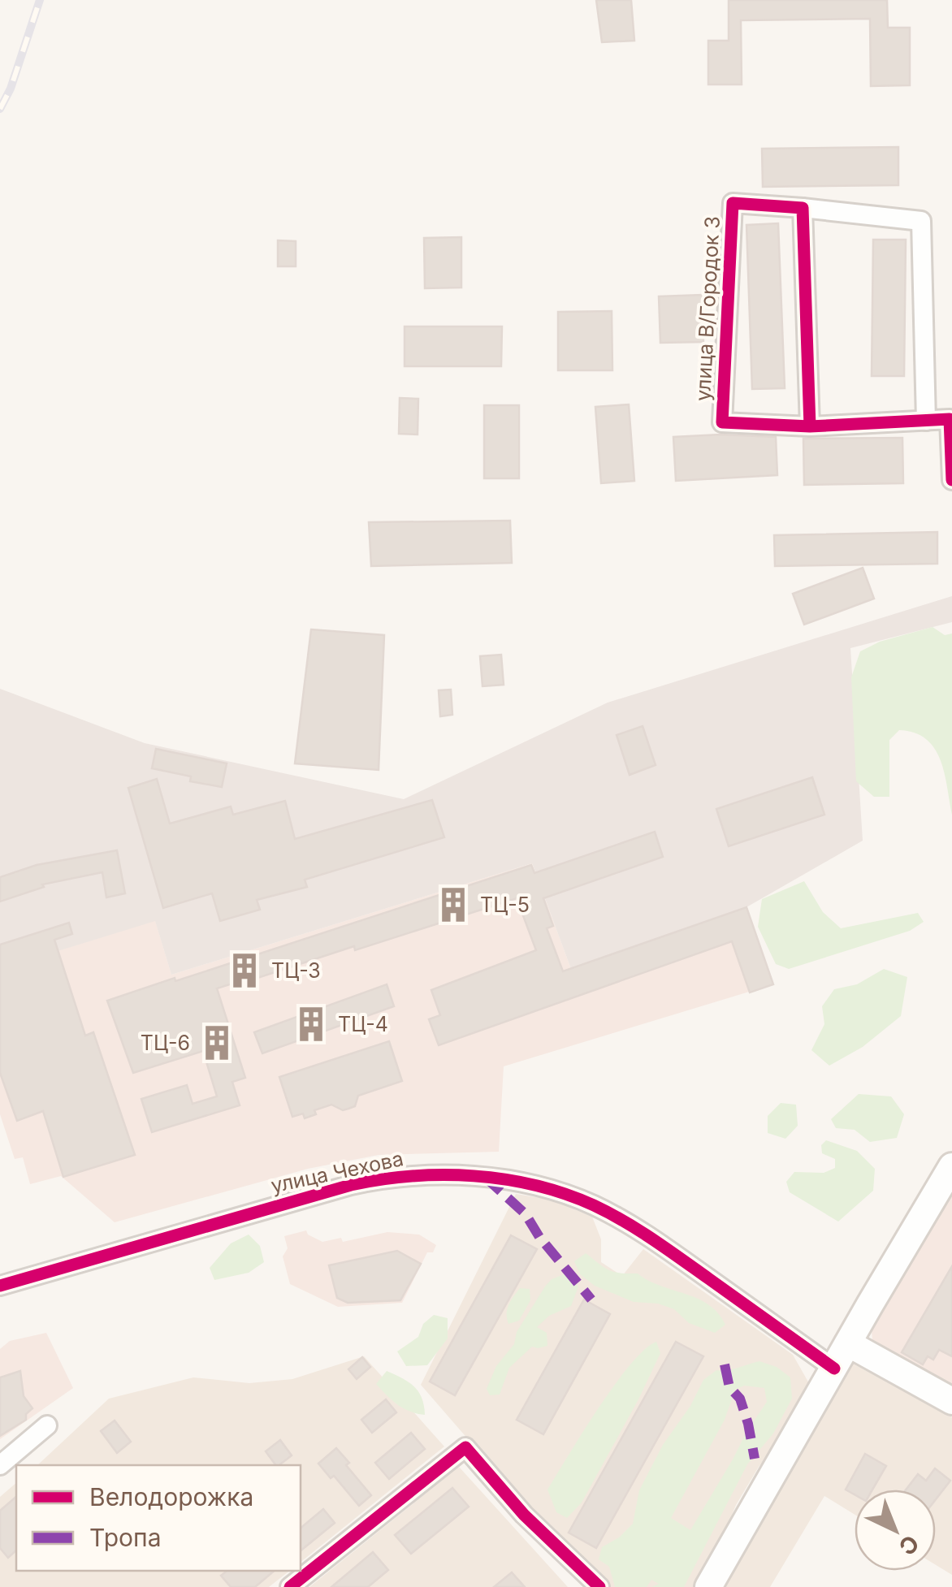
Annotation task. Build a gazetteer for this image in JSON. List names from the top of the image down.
{
  "streets": {
    "street": ["улица В/Городок 3", "улица Чехова"]
  },
  "places": {
    "building": [
      "ТЦ-5",
      "ТЦ-3",
      "ТЦ-4",
      "ТЦ-6"
    ]
  },
  "legend": ["Велодорожка", "Тропа"],
  "north": "bottom right"
}
